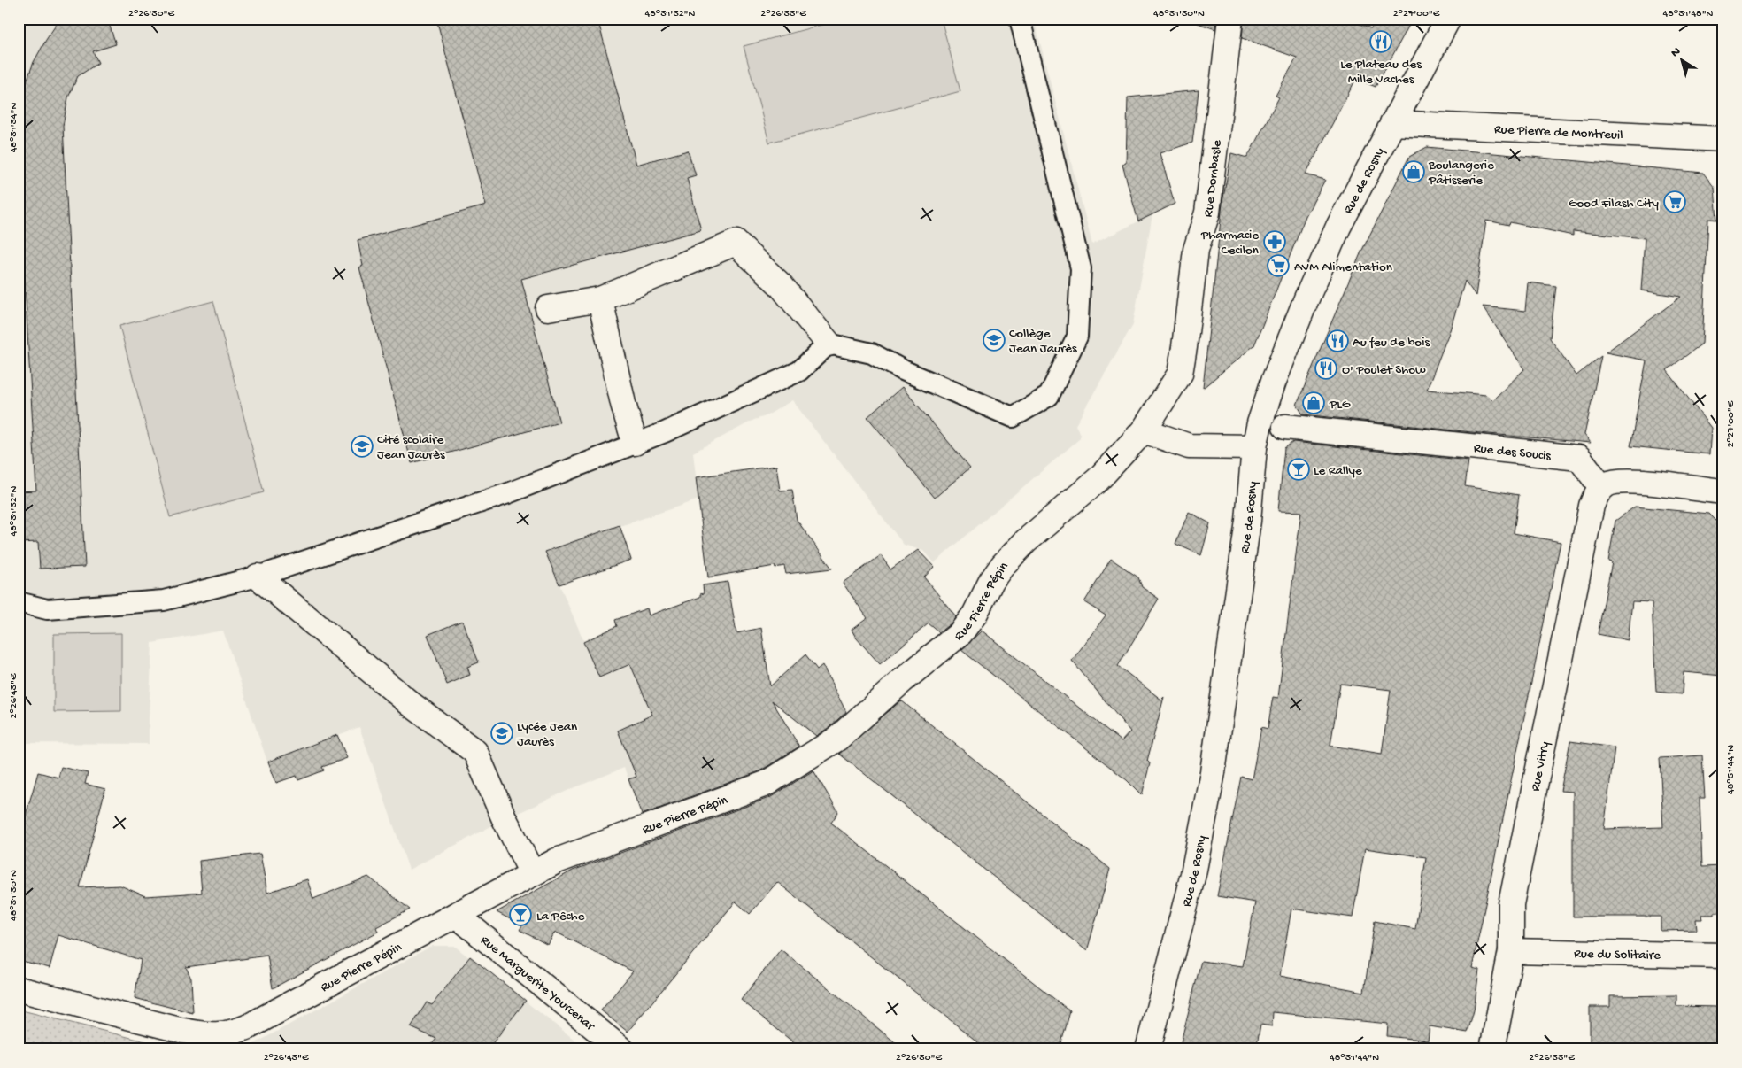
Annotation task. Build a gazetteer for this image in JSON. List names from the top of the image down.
{
  "streets": {
    "street": [
      "Rue Pierre de Montreuil",
      "Rue Dombasle",
      "Rue de Rosny",
      "Rue des Soucis",
      "Rue Pierre Pépin",
      "Rue Vitry",
      "Rue du Solitaire",
      "Rue Marguerite Yourcenar"
    ]
  },
  "crossings": [
    ["Rue Pierre de Montreuil", "Rue de Rosny"],
    ["Rue Dombasle", "Rue Pierre Pépin"],
    ["Rue des Soucis", "Rue Vitry"],
    ["Rue Pierre Pépin", "Rue Marguerite Yourcenar"],
    ["Rue Vitry", "Rue du Solitaire"]
  ],
  "places": {
    "restaurant": ["Le Plateau des Mille Vaches", "Au feu de bois", "O' Poulet Show"],
    "shop": ["Boulangerie Pâtisserie", "PLG"],
    "supermarket": ["Good Filash City", "AVM Alimentation"],
    "pharmacy": ["Pharmacie Cecilon"],
    "school or university": ["Collège Jean Jaurès", "Cité scolaire Jean Jaurès", "Lycée Jean Jaurès"],
    "bar": ["Le Rallye", "La Pêche"]
  },
  "north": "top left",
  "coordinates": [
    "2°26'50\"E",
    "48°51'52\"N",
    "2°26'55\"E",
    "48°51'50\"N",
    "2°27'00\"E",
    "48°51'48\"N",
    "48°51'54\"N",
    "2°26'45\"E",
    "48°51'44\"N"
  ]
}
